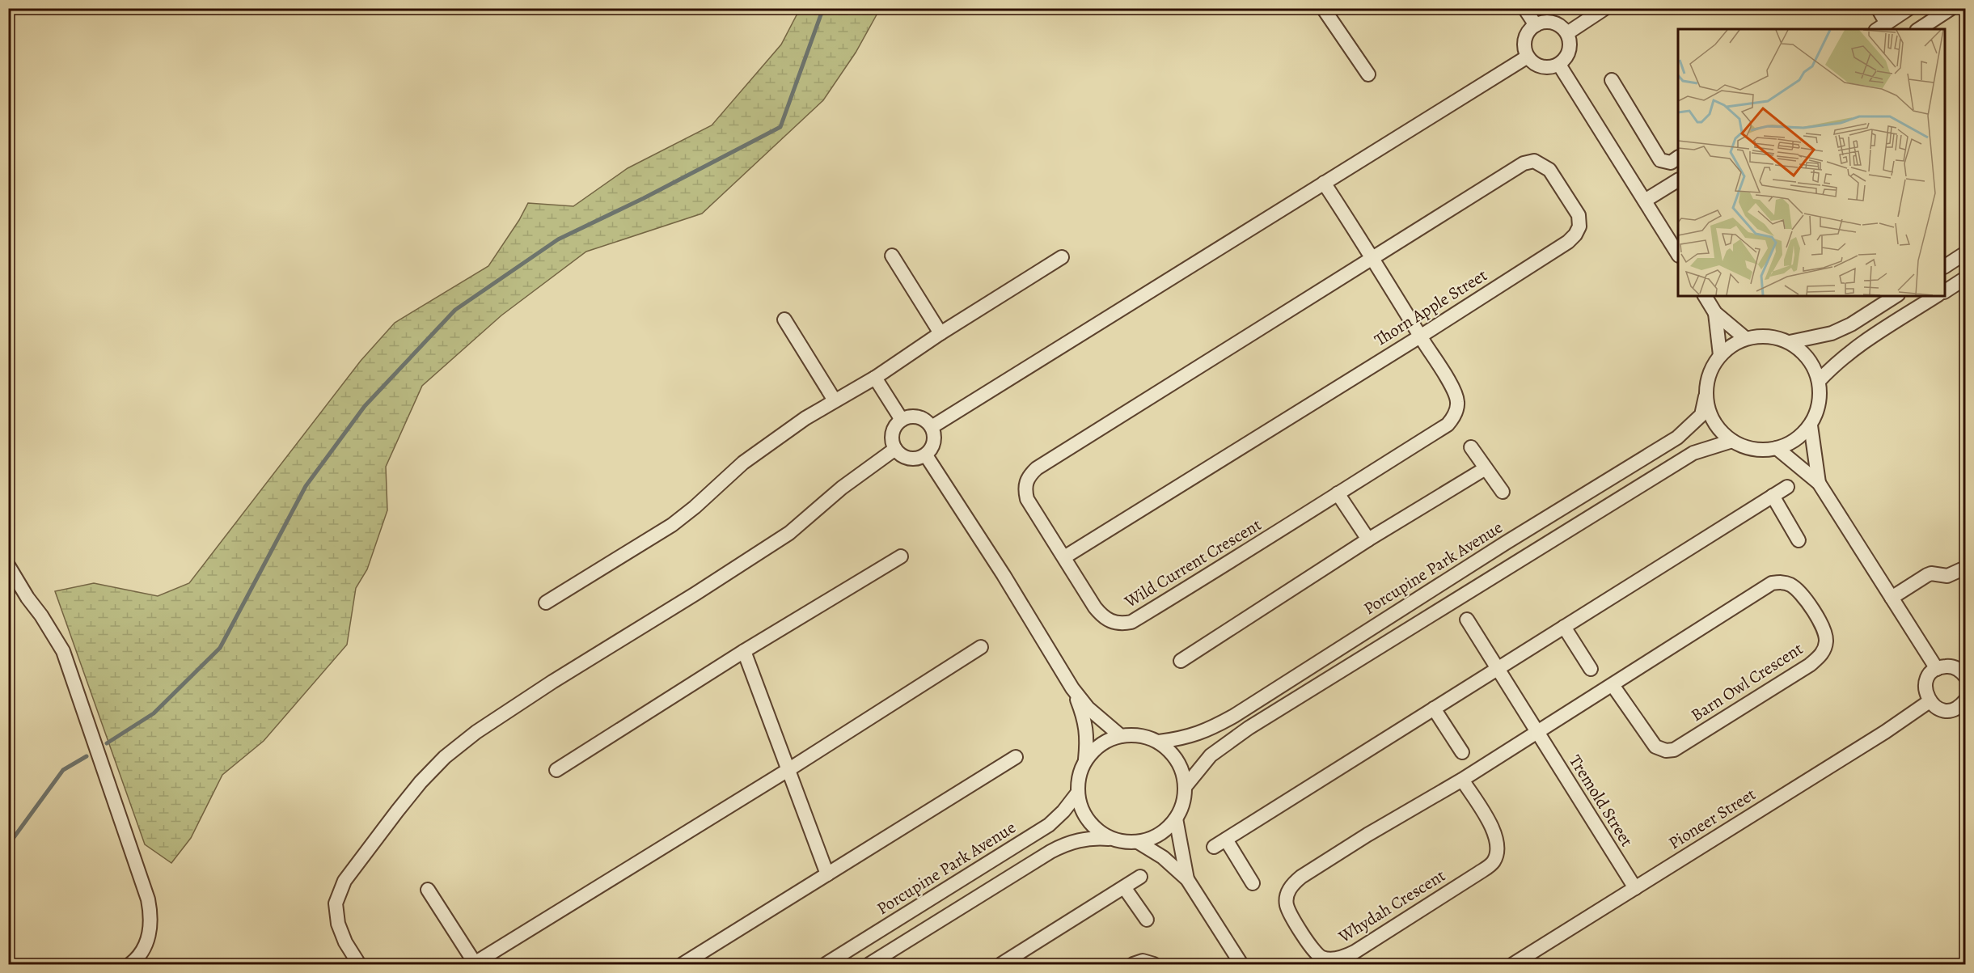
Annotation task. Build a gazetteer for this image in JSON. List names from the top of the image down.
{
  "streets": {
    "street": [
      "Thorn Apple Street",
      "Wild Current Crescent",
      "Porcupine Park Avenue",
      "Barn Owl Crescent",
      "Tremold Street",
      "Pioneer Street",
      "Whydah Crescent"
    ]
  },
  "crossings": [
    ["Thorn Apple Street", "Wild Current Crescent"],
    ["Barn Owl Crescent", "Tremold Street"],
    ["Barn Owl Crescent", "Whydah Crescent"],
    ["Tremold Street", "Pioneer Street"],
    ["Tremold Street", "Whydah Crescent"]
  ]
}
